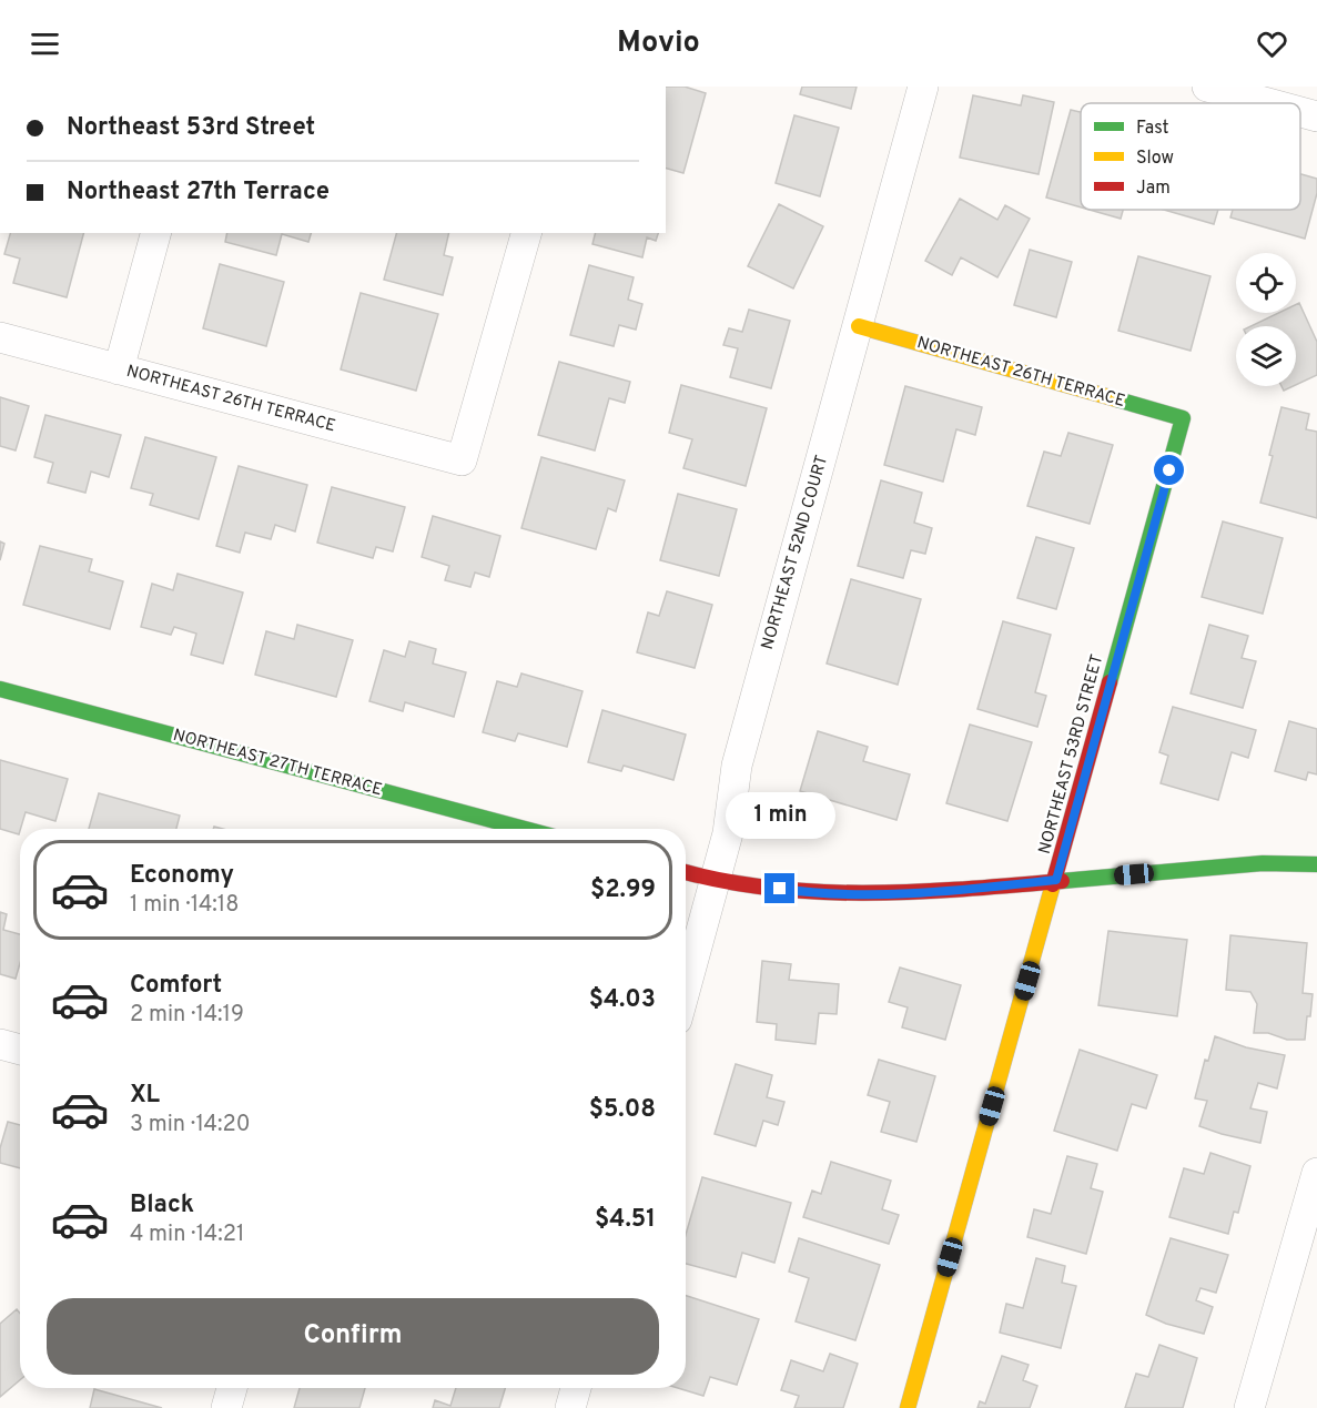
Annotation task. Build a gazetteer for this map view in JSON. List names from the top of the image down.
{
  "streets": {
    "street": [
      "NORTHEAST 26TH TERRACE",
      "NORTHEAST 52ND COURT",
      "NORTHEAST 53RD STREET",
      "NORTHEAST 27TH TERRACE"
    ]
  },
  "crossings": [
    ["NORTHEAST 26TH TERRACE", "NORTHEAST 52ND COURT"],
    ["NORTHEAST 26TH TERRACE", "NORTHEAST 53RD STREET"]
  ],
  "legend": ["Fast", "Slow", "Jam"],
  "page": {
    "header": "Movio",
    "banner": ["Northeast 53rd Street", "Northeast 27th Terrace"],
    "bubble": "1 min",
    "list": [
      {
        "name": "Economy",
        "note": "1 min · 14:18",
        "value": "$2.99"
      },
      {
        "name": "Comfort",
        "note": "2 min · 14:19",
        "value": "$4.03"
      },
      {
        "name": "XL",
        "note": "3 min · 14:20",
        "value": "$5.08"
      },
      {
        "name": "Black",
        "note": "4 min · 14:21",
        "value": "$4.51"
      }
    ],
    "buttons": "Confirm"
  }
}
